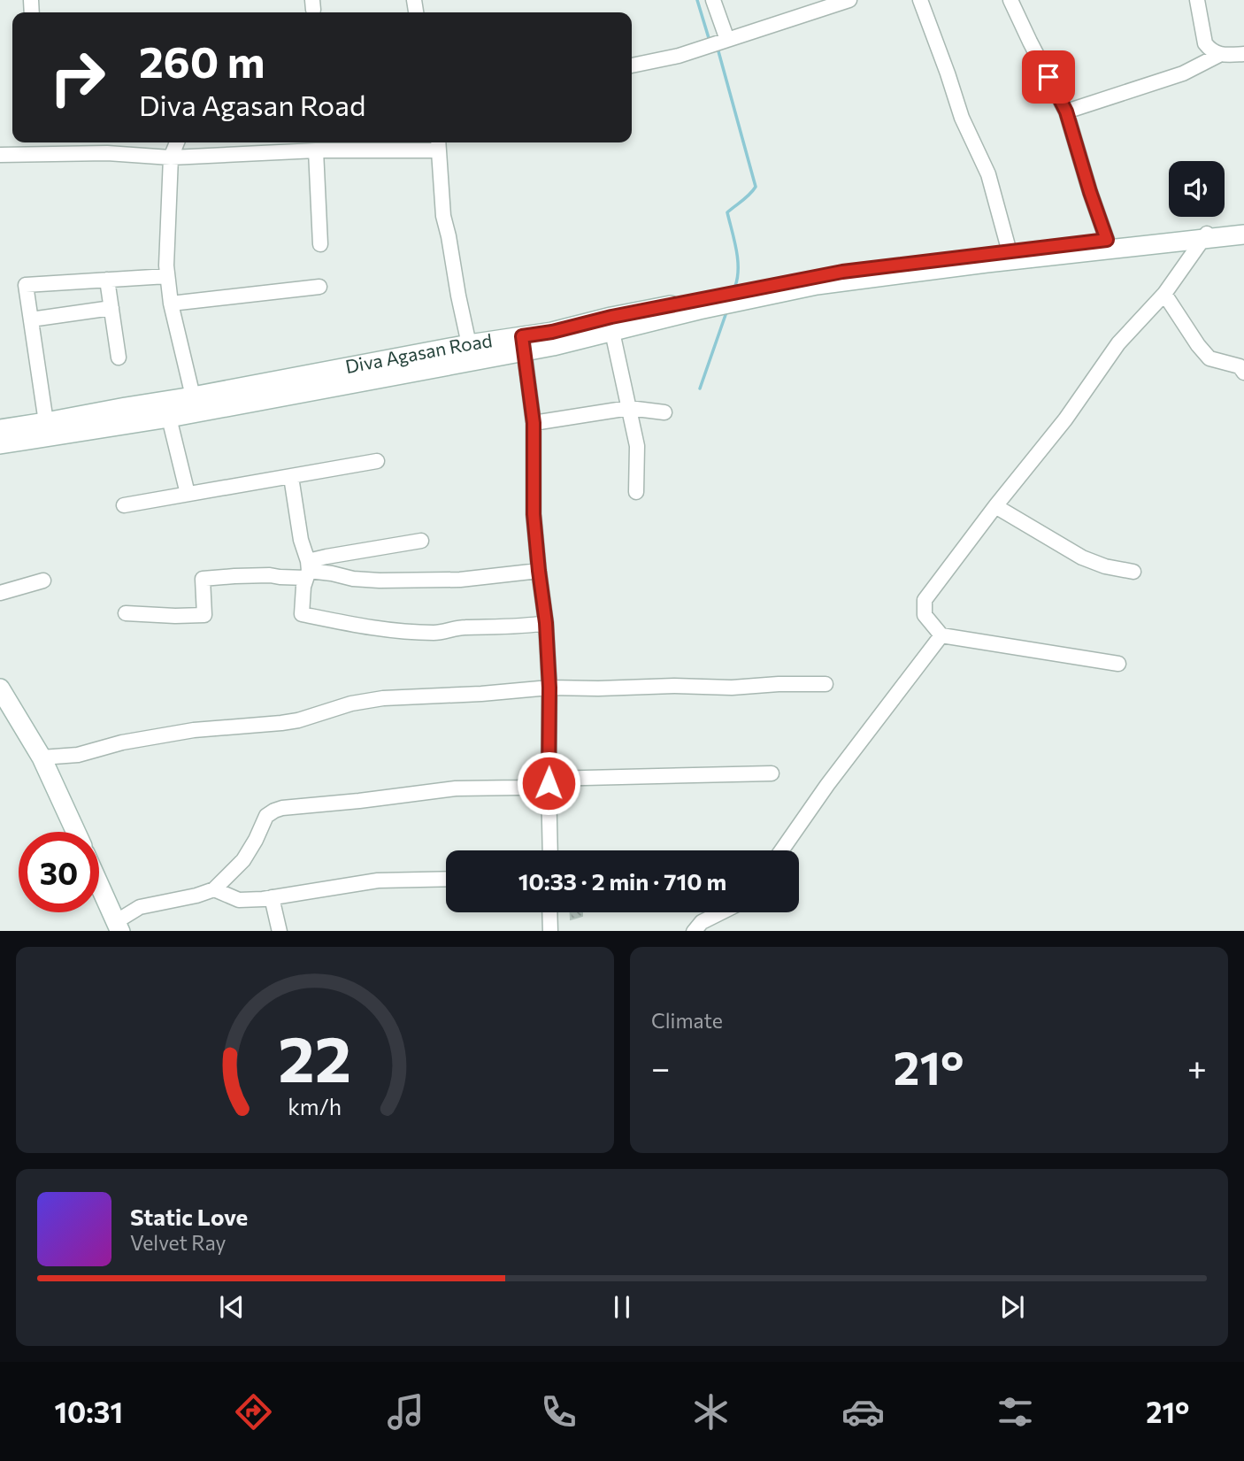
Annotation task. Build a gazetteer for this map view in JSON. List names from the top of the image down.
{
  "streets": {
    "street": ["Diva Agasan Road"]
  },
  "page": {
    "turn": ["260 m", "Diva Agasan Road"],
    "limit": "30",
    "trip": "10:33 · 2 min · 710 m",
    "tile": "Climate",
    "heat": ["−", "21°", "+"],
    "song": ["Static Love", "Velvet Ray"],
    "tabs": ["10:31", "21°"],
    "gauge": ["22", "km/h"]
  }
}
